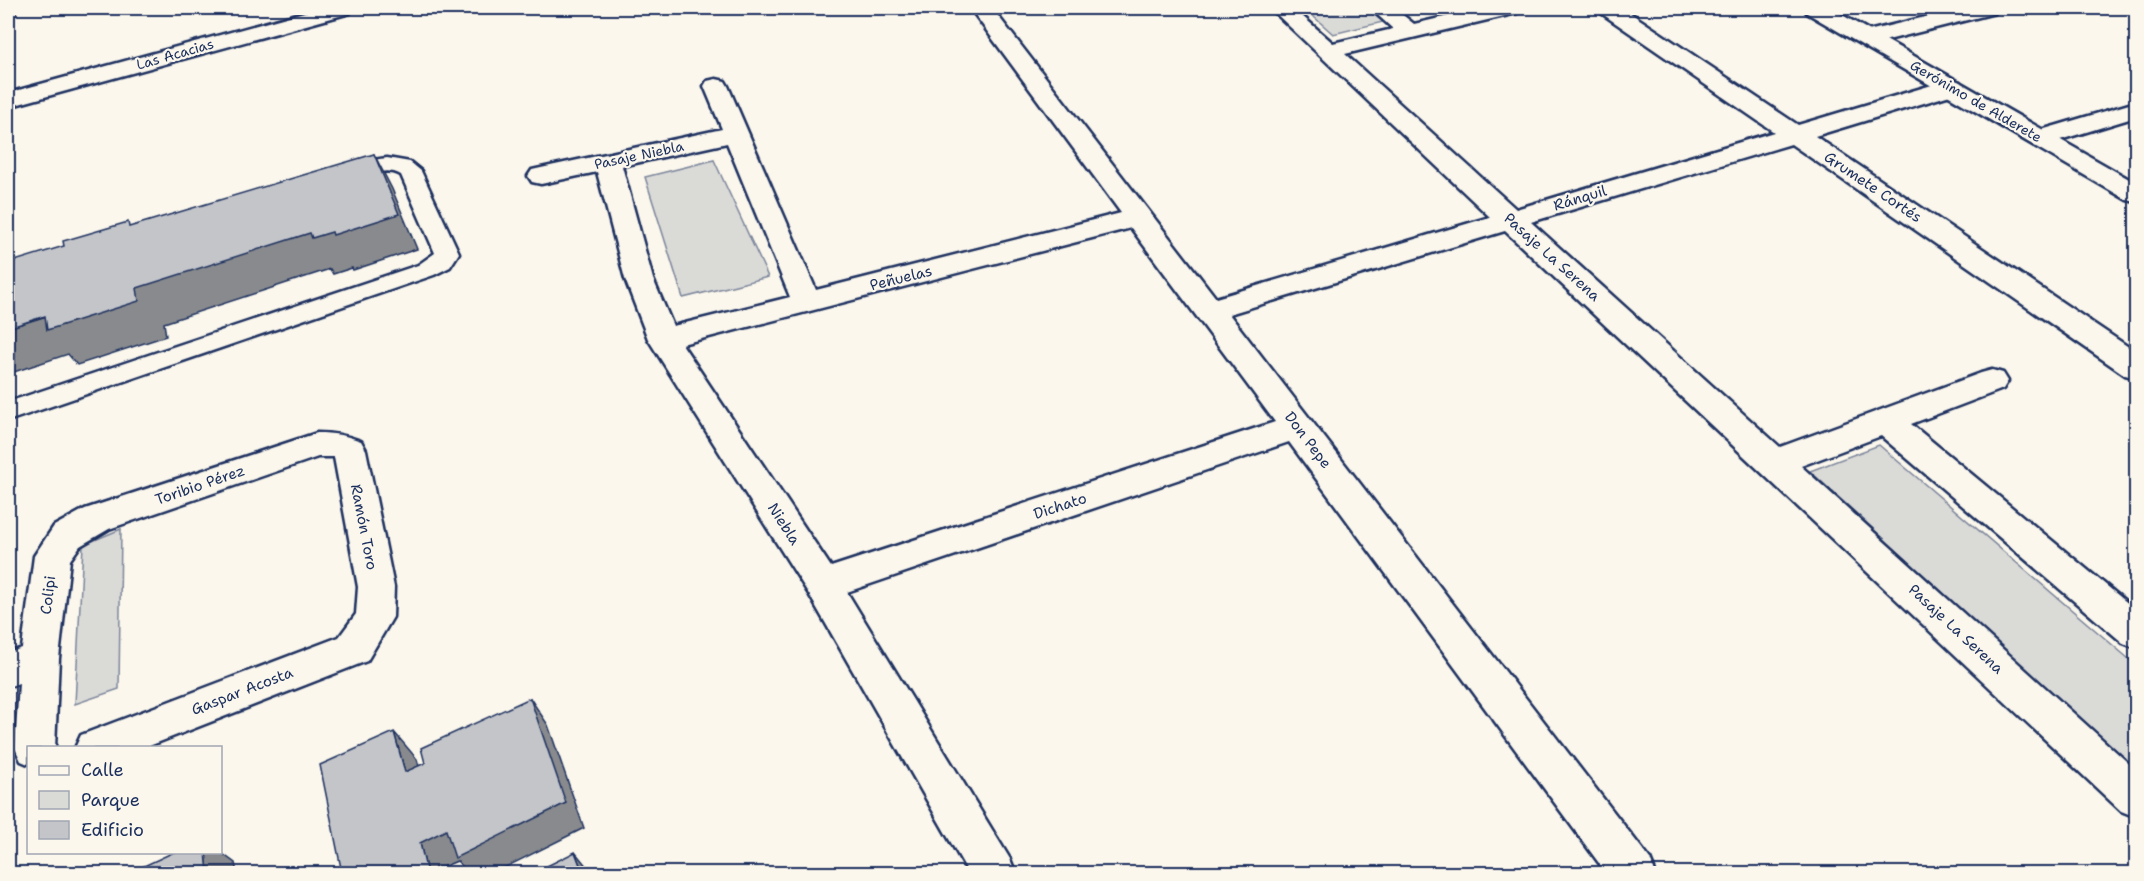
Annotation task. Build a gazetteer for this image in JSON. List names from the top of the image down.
{
  "streets": {
    "street": [
      "Las Acacias",
      "Gerónimo de Alderete",
      "Pasaje Niebla",
      "Grumete Cortés",
      "Ránquil",
      "Pasaje La Serena",
      "Peñuelas",
      "Don Pepe",
      "Toribio Pérez",
      "Dichato",
      "Niebla",
      "Ramón Toro",
      "Colipi",
      "Gaspar Acosta"
    ]
  },
  "crossings": [
    ["Gerónimo de Alderete", "Ránquil"],
    ["Pasaje Niebla", "Niebla"],
    ["Grumete Cortés", "Ránquil"],
    ["Ránquil", "Pasaje La Serena"],
    ["Ránquil", "Don Pepe"],
    ["Peñuelas", "Don Pepe"],
    ["Peñuelas", "Niebla"],
    ["Don Pepe", "Dichato"],
    ["Toribio Pérez", "Ramón Toro"],
    ["Toribio Pérez", "Colipi"],
    ["Dichato", "Niebla"],
    ["Ramón Toro", "Gaspar Acosta"]
  ],
  "legend": ["Calle", "Parque", "Edificio"]
}
